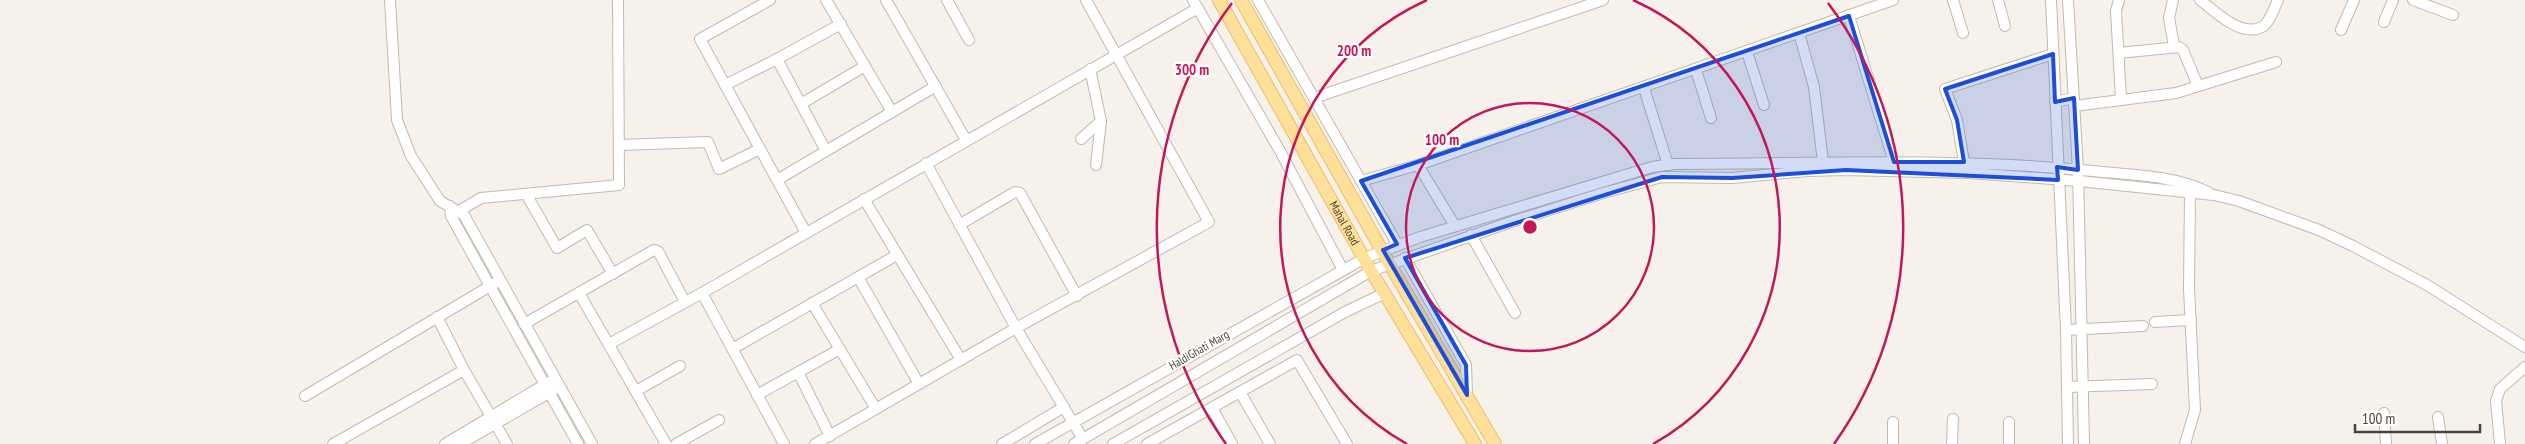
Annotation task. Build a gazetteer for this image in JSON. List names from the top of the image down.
{
  "streets": {
    "main road": ["Mahal Road"],
    "street": ["HaldiGhati Marg"]
  },
  "crossings": [
    ["Mahal Road", "HaldiGhati Marg"]
  ],
  "scale_bar": "100 m",
  "rings": ["200 m", "300 m", "100 m"]
}
